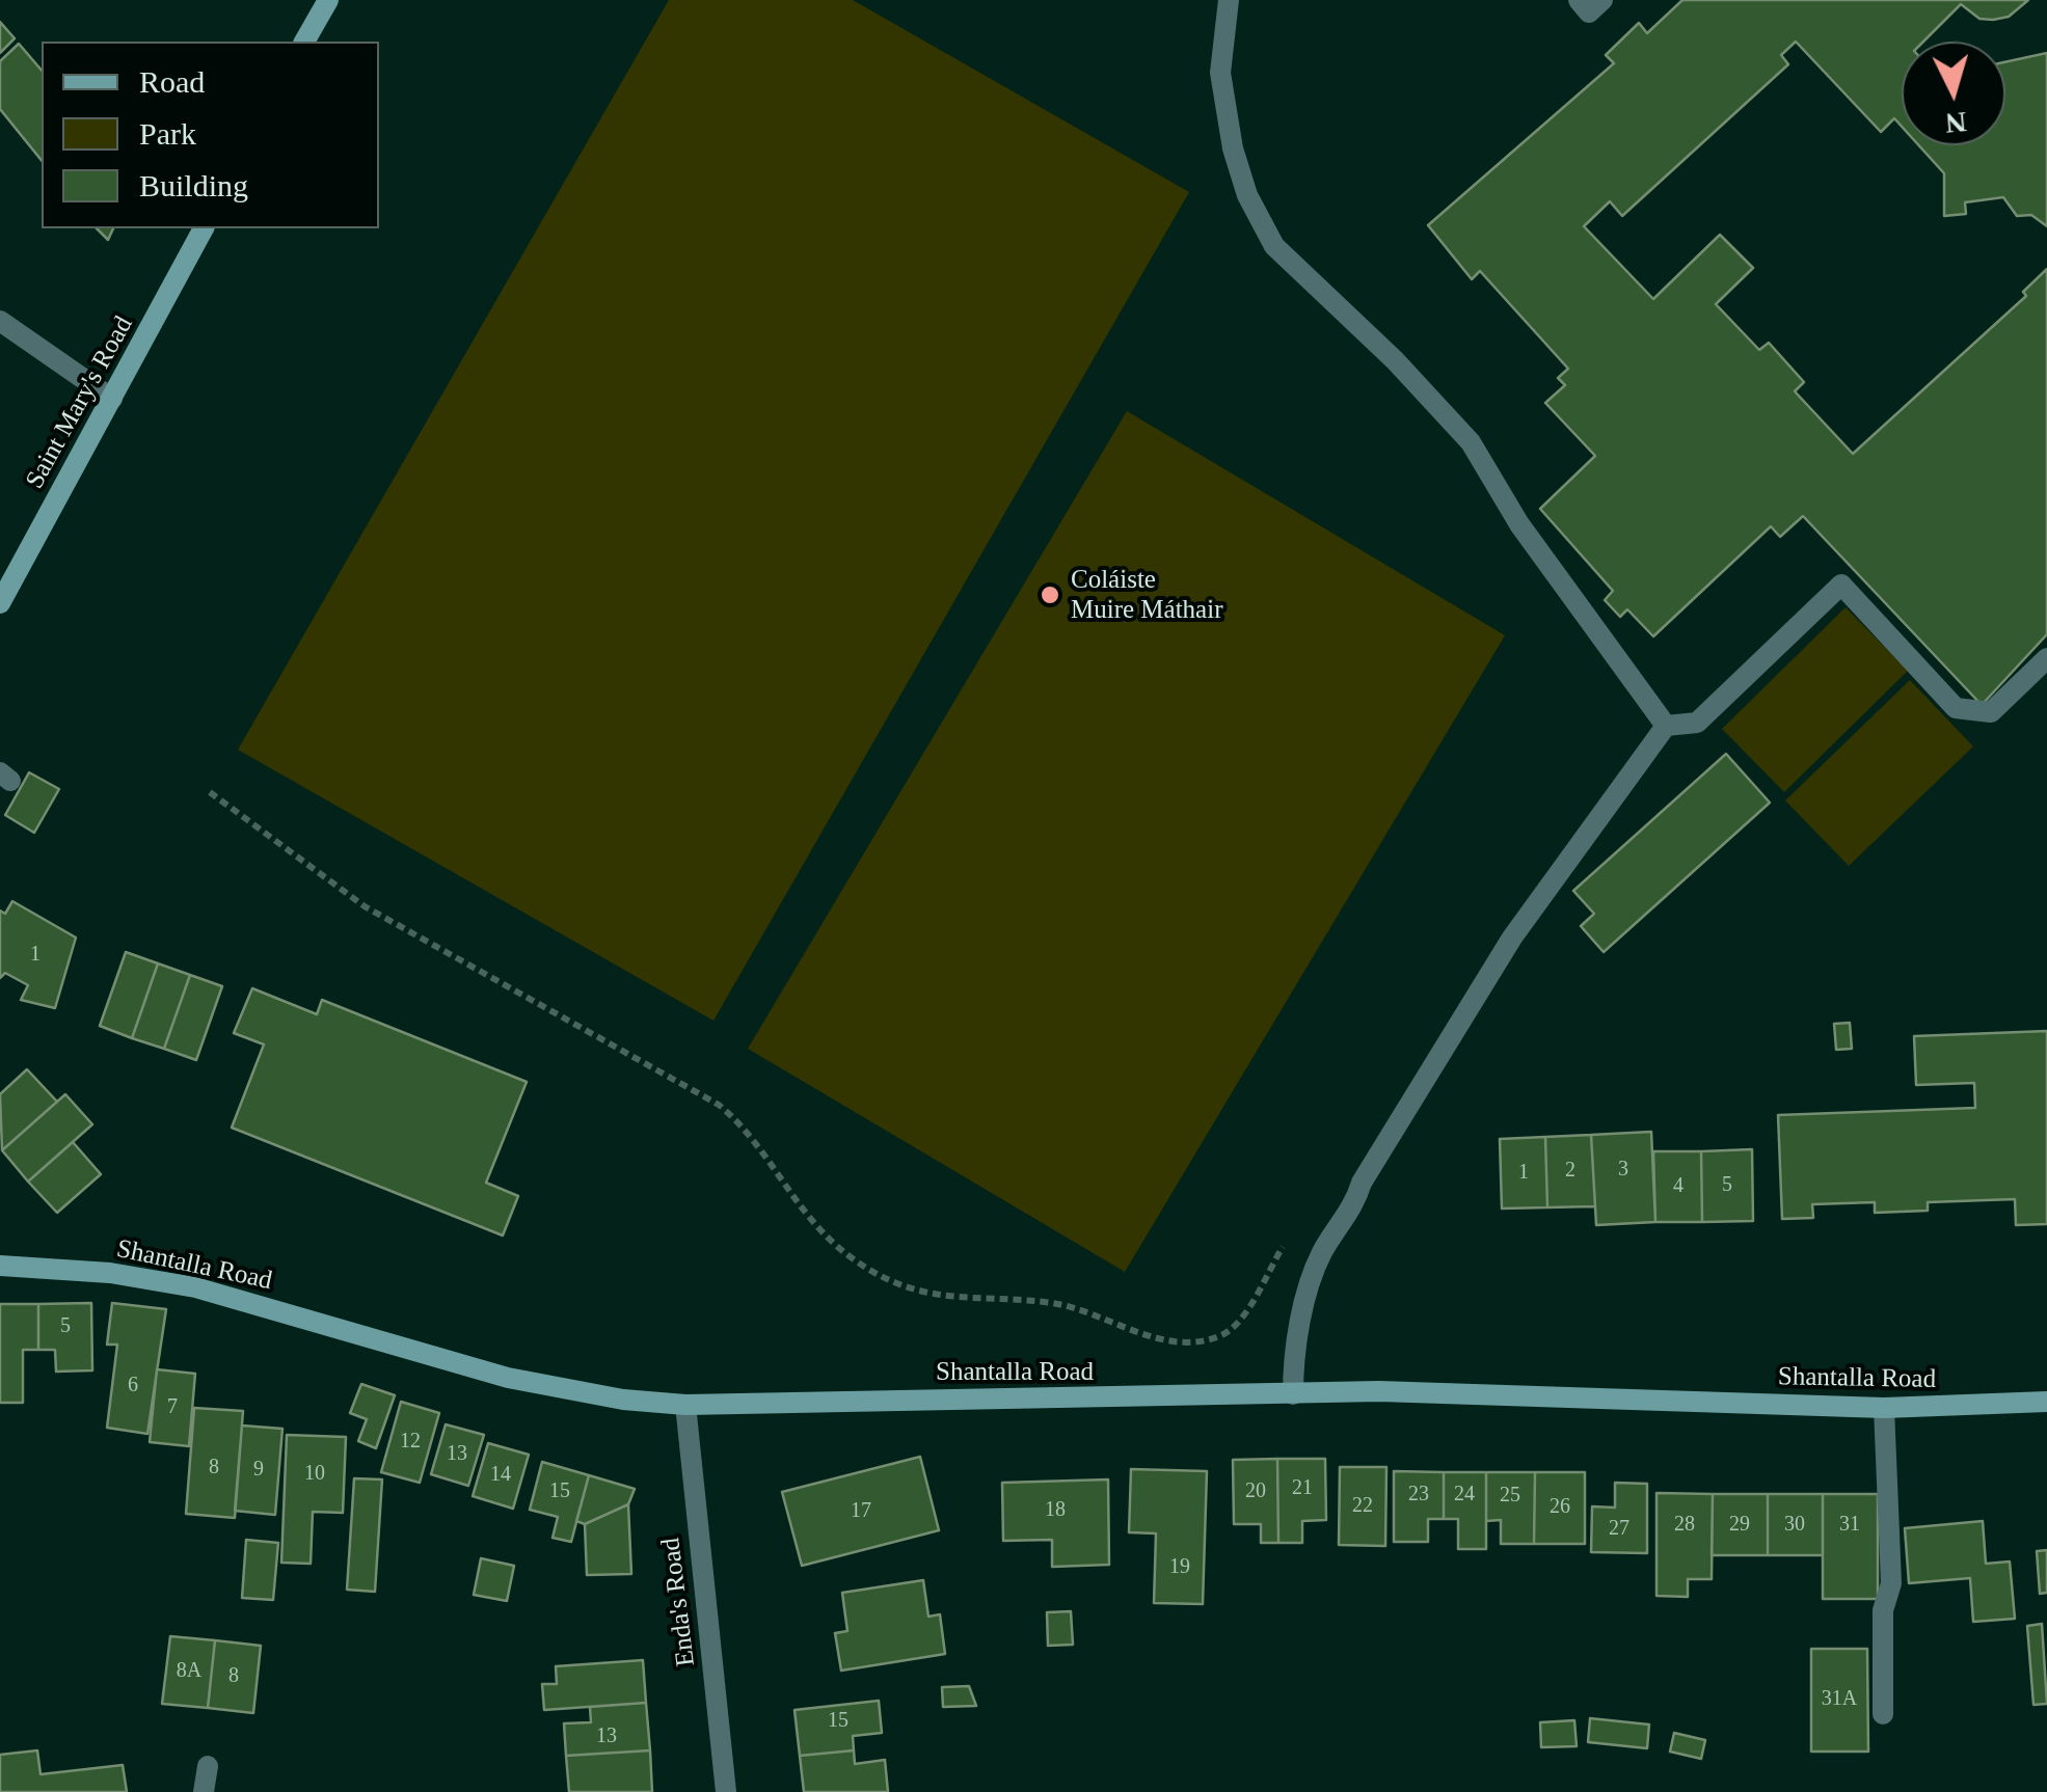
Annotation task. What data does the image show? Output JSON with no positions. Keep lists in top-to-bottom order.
{
  "streets": {
    "street": ["Saint Mary's Road", "Shantalla Road", "Enda's Road"]
  },
  "crossings": [
    ["Shantalla Road", "Enda's Road"]
  ],
  "places": ["Coláiste Muire Máthair"],
  "house_numbers": [
    "1",
    "3",
    "2",
    "1",
    "5",
    "4",
    "5",
    "6",
    "7",
    "12",
    "13",
    "8",
    "9",
    "10",
    "14",
    "21",
    "15",
    "20",
    "23",
    "24",
    "25",
    "22",
    "26",
    "18",
    "17",
    "28",
    "29",
    "30",
    "31",
    "27",
    "19",
    "8A",
    "8",
    "31A",
    "15",
    "13"
  ],
  "legend": ["Road", "Park", "Building"],
  "north": "bottom"
}
